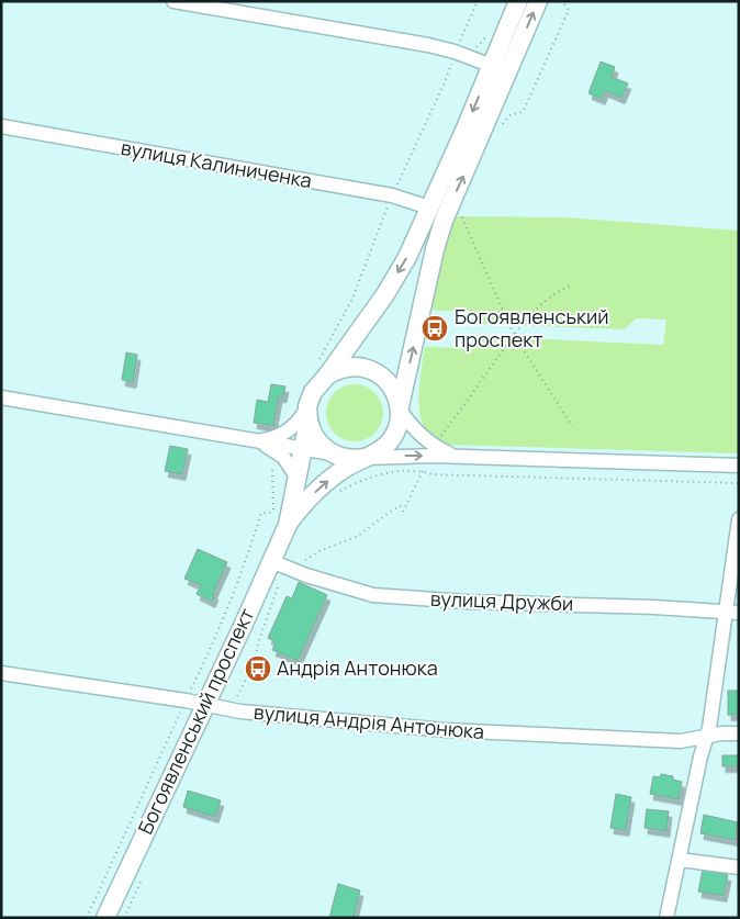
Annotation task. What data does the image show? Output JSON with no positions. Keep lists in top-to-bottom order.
{
  "streets": {
    "main road": ["Богоявленський проспект"],
    "street": ["вулиця Калиниченка", "вулиця Дружби", "вулиця Андрія Антонюка"]
  },
  "crossings": [
    ["вулиця Калиниченка", "Богоявленський проспект"],
    ["вулиця Дружби", "Богоявленський проспект"],
    ["Богоявленський проспект", "вулиця Андрія Антонюка"]
  ],
  "places": {
    "bus stop": ["Богоявленський проспект", "Андрія Антонюка"]
  }
}
